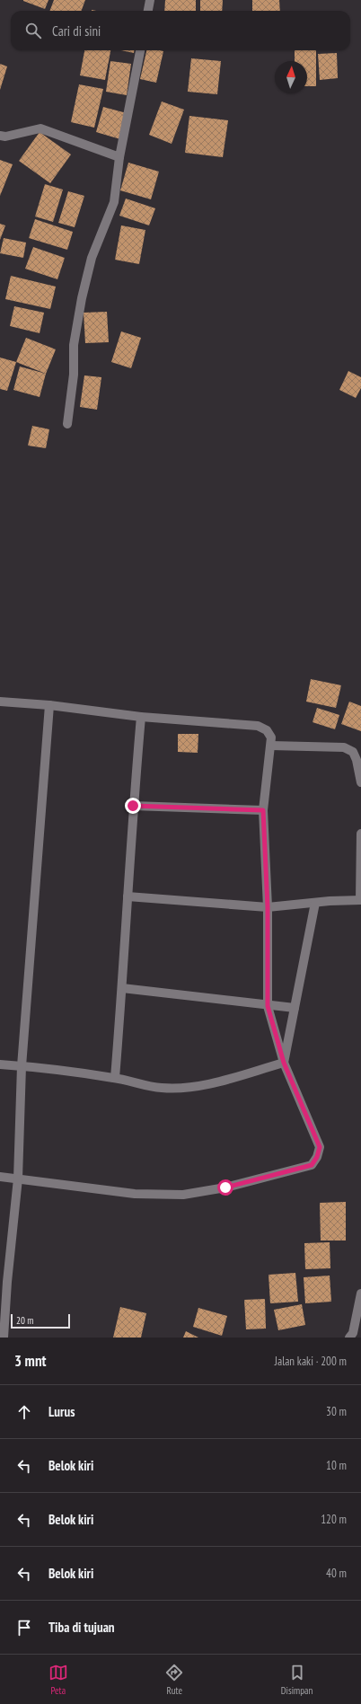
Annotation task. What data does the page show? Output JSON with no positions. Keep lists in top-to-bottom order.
{
  "scale_bar": "20 m",
  "north": "top",
  "page": {
    "search": "Cari di sini",
    "scale": "20 m",
    "heading": ["3 mnt", "Jalan kaki · 200 m"],
    "list": [
      ["Lurus", "30 m"],
      ["Belok kiri", "10 m"],
      ["Belok kiri", "120 m"],
      ["Belok kiri", "40 m"],
      "Tiba di tujuan"
    ],
    "nav": ["Peta", "Rute", "Disimpan"]
  }
}
